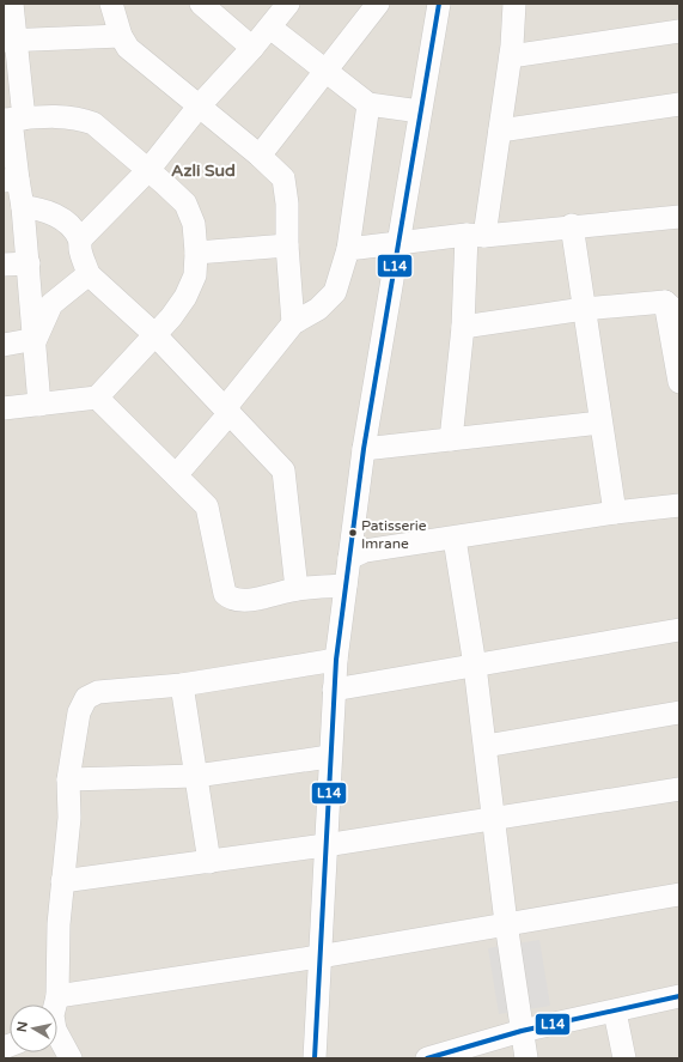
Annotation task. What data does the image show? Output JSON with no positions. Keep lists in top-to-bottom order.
{
  "districts": ["Azli Sud"],
  "places": ["Patisserie Imrane"],
  "lines": ["transit line L14"],
  "north": "left"
}
